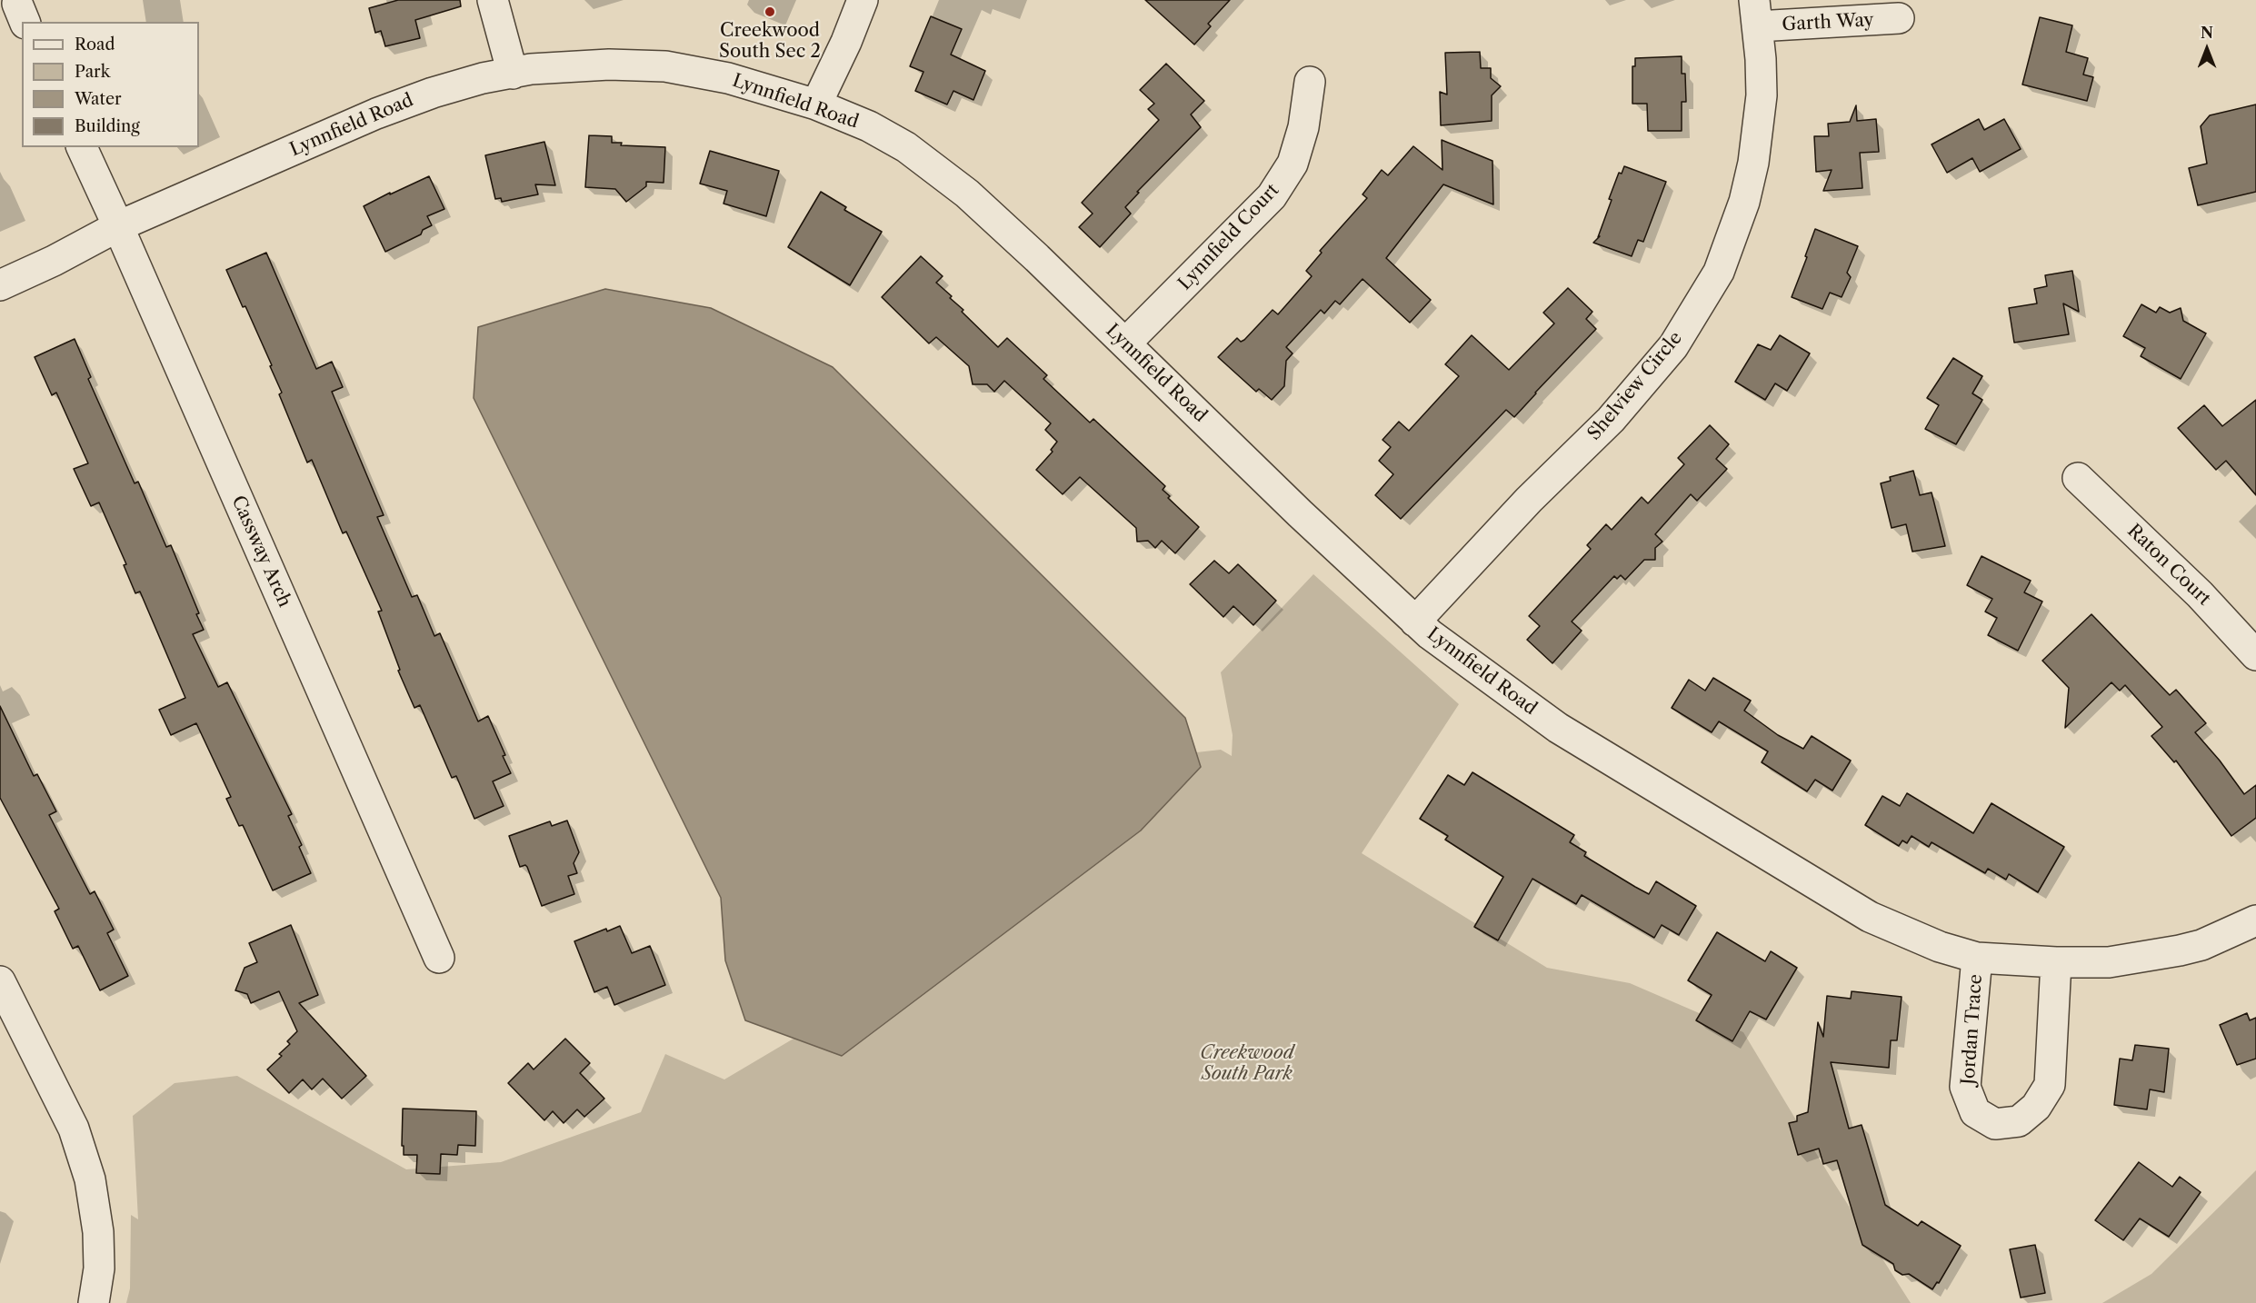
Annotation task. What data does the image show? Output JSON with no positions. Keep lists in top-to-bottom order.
{
  "streets": {
    "street": [
      "Garth Way",
      "Lynnfield Road",
      "Lynnfield Court",
      "Shelview Circle",
      "Cassway Arch",
      "Raton Court",
      "Jordan Trace"
    ]
  },
  "crossings": [
    ["Garth Way", "Shelview Circle"],
    ["Lynnfield Road", "Lynnfield Court"],
    ["Lynnfield Road", "Shelview Circle"],
    ["Lynnfield Road", "Cassway Arch"],
    ["Lynnfield Road", "Jordan Trace"]
  ],
  "parks": ["Creekwood South Park"],
  "places": ["Creekwood South Sec 2"],
  "legend": [
    "Road",
    "Park",
    "Water",
    "Building"
  ],
  "north": "top"
}
